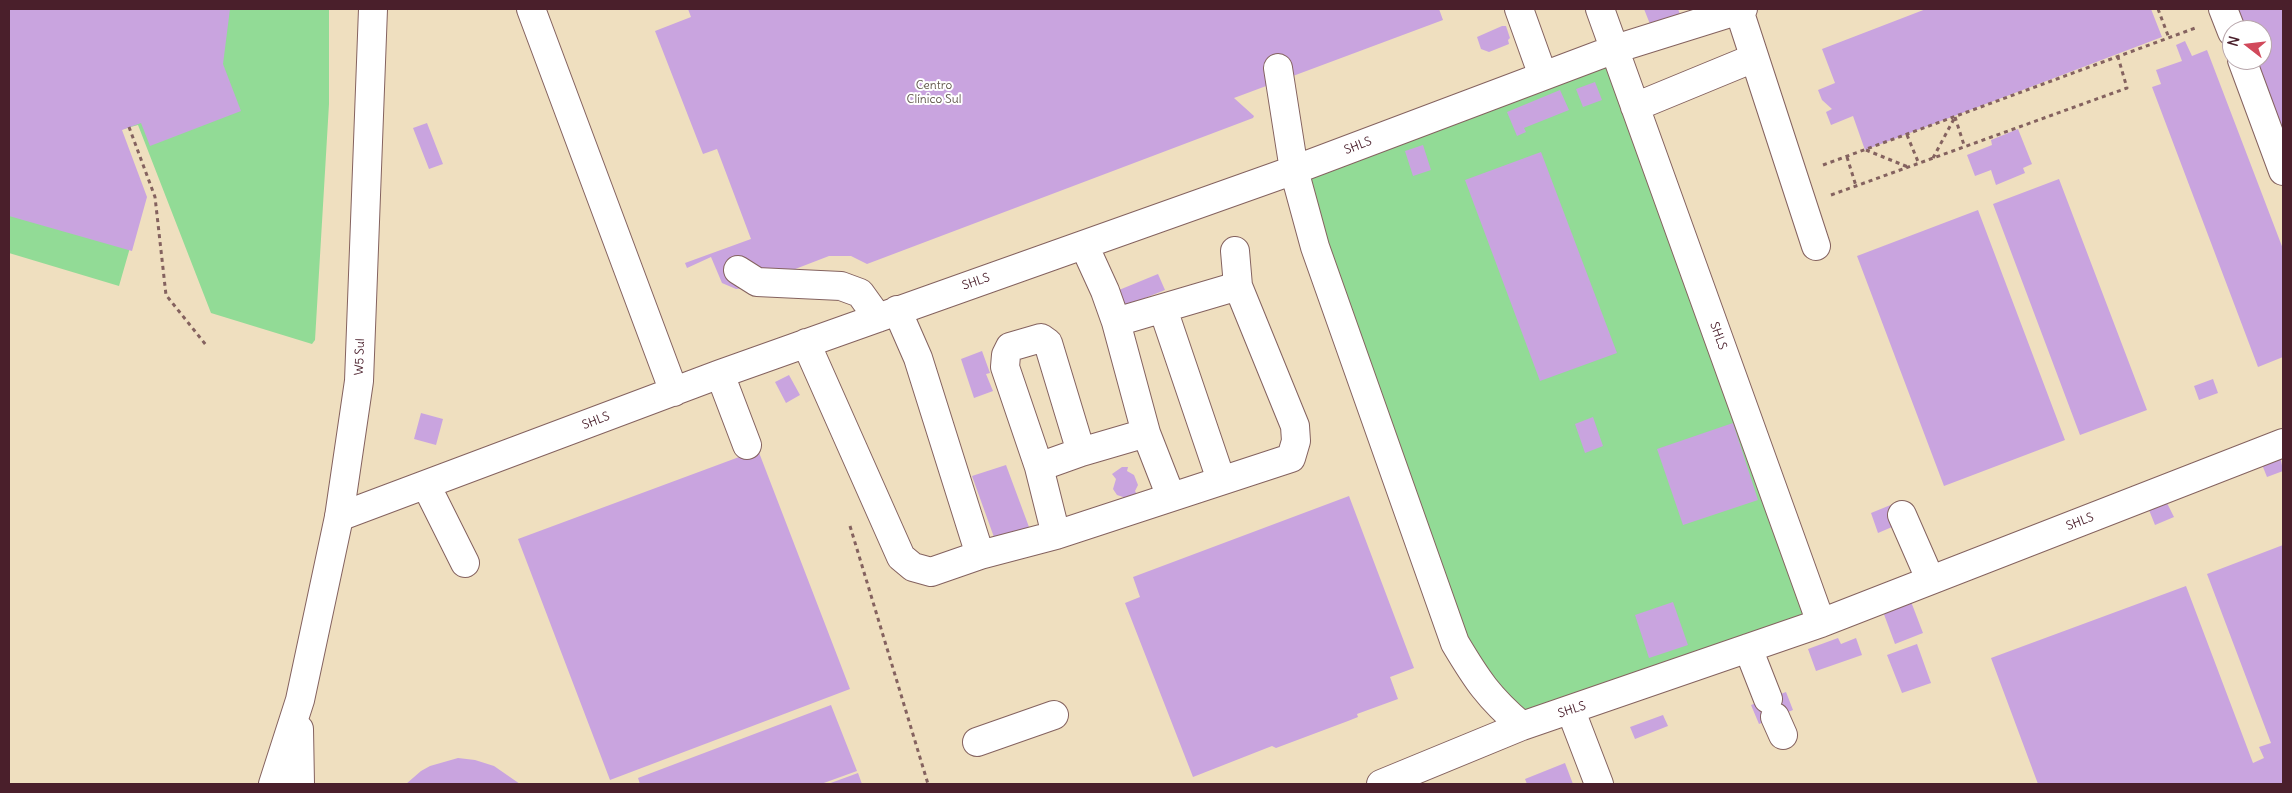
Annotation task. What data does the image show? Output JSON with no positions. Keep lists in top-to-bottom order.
{
  "streets": {
    "street": ["SHLS", "W5 Sul"]
  },
  "crossings": [
    ["SHLS", "W5 Sul"]
  ],
  "parks": ["Centro Clínico Sul"],
  "north": "left"
}
